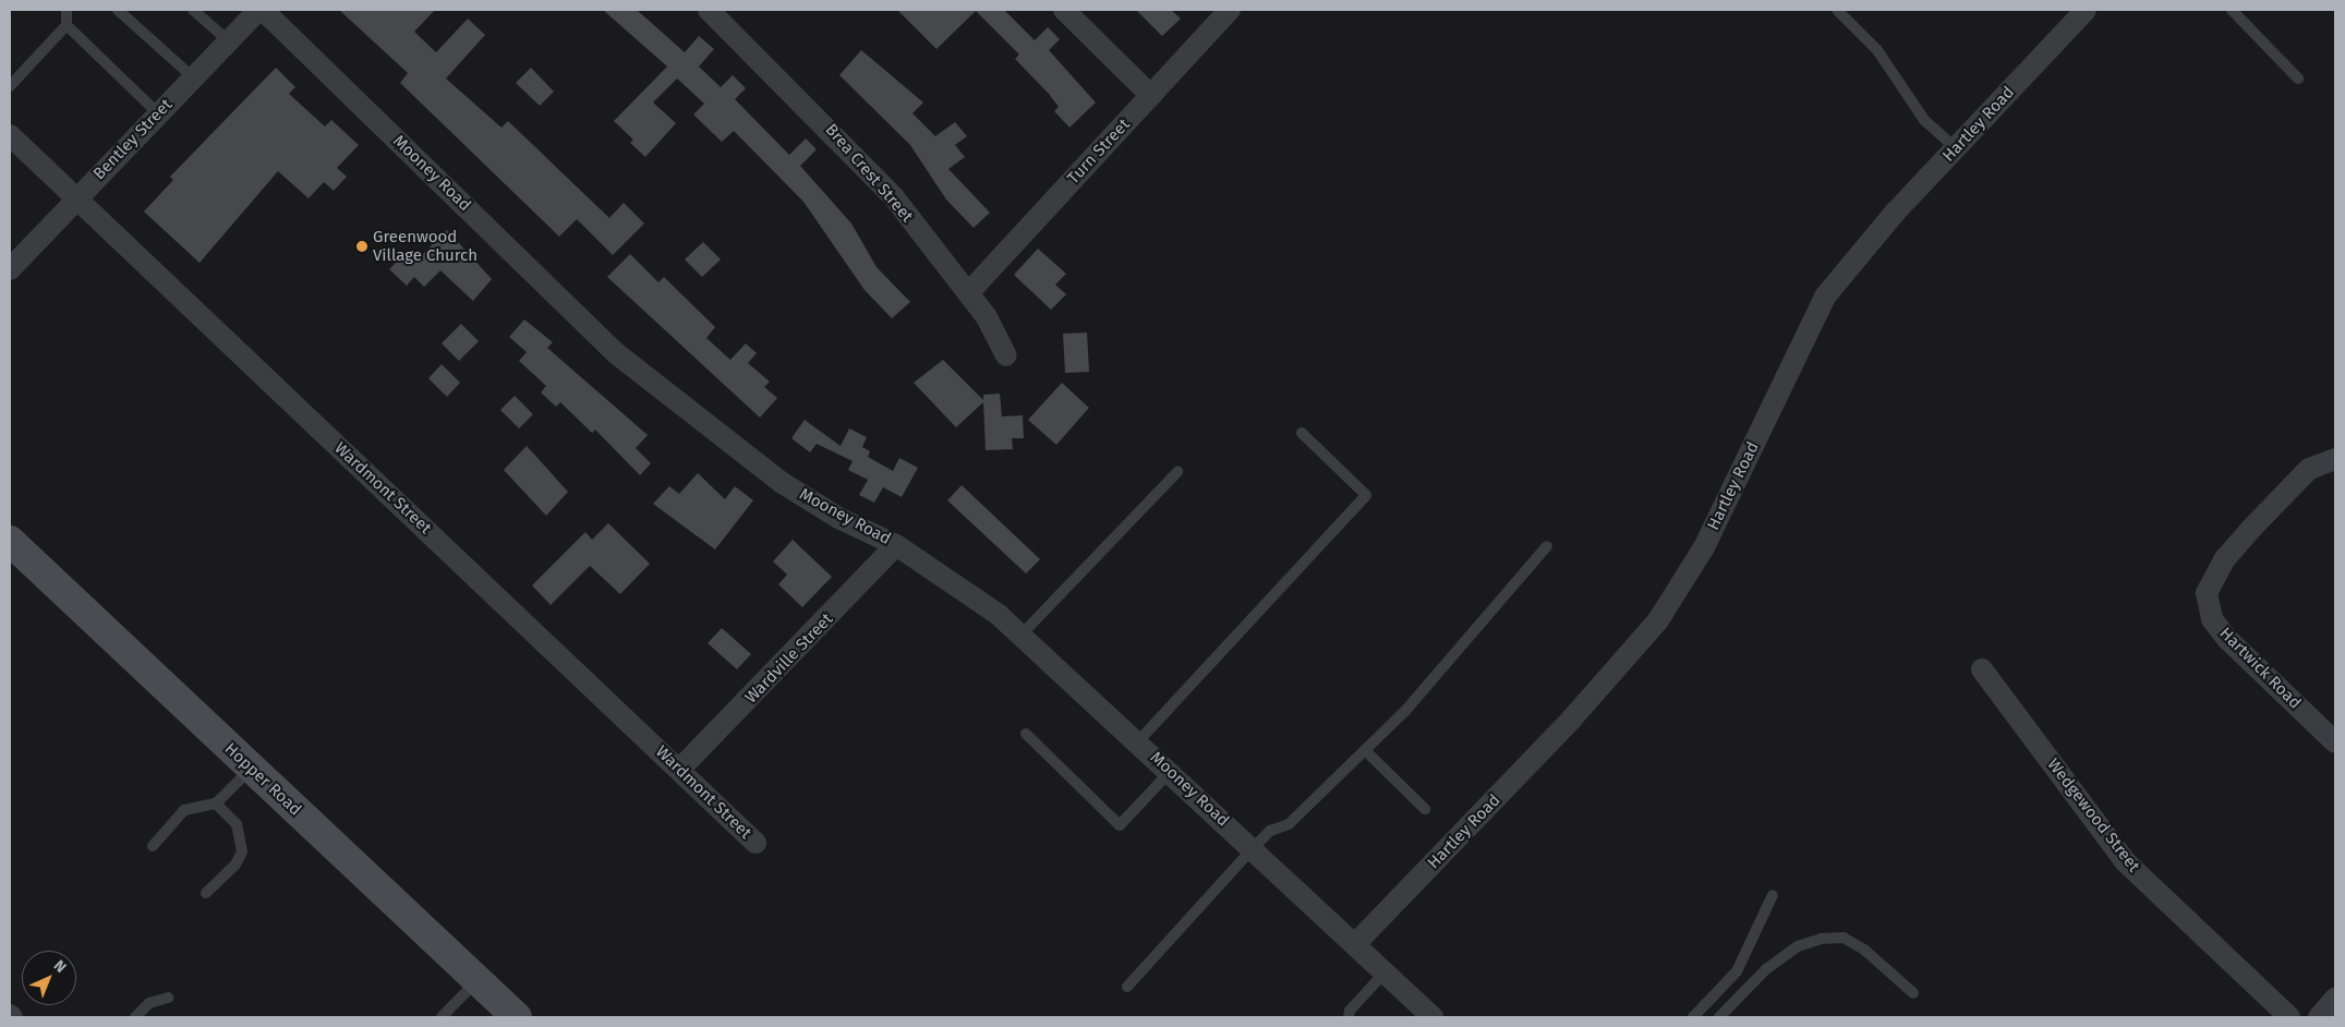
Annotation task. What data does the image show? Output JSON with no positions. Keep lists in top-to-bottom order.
{
  "streets": {
    "main road": ["Hopper Road"],
    "street": [
      "Hartley Road",
      "Bentley Street",
      "Turn Street",
      "Mooney Road",
      "Brea Crest Street",
      "Wardmont Street",
      "Wardville Street",
      "Hartwick Road",
      "Wedgewood Street"
    ]
  },
  "crossings": [
    ["Hartley Road", "Mooney Road"],
    ["Bentley Street", "Mooney Road"],
    ["Bentley Street", "Wardmont Street"],
    ["Turn Street", "Brea Crest Street"],
    ["Mooney Road", "Wardville Street"],
    ["Wardmont Street", "Wardville Street"]
  ],
  "places": ["Greenwood Village Church"],
  "north": "top right"
}
